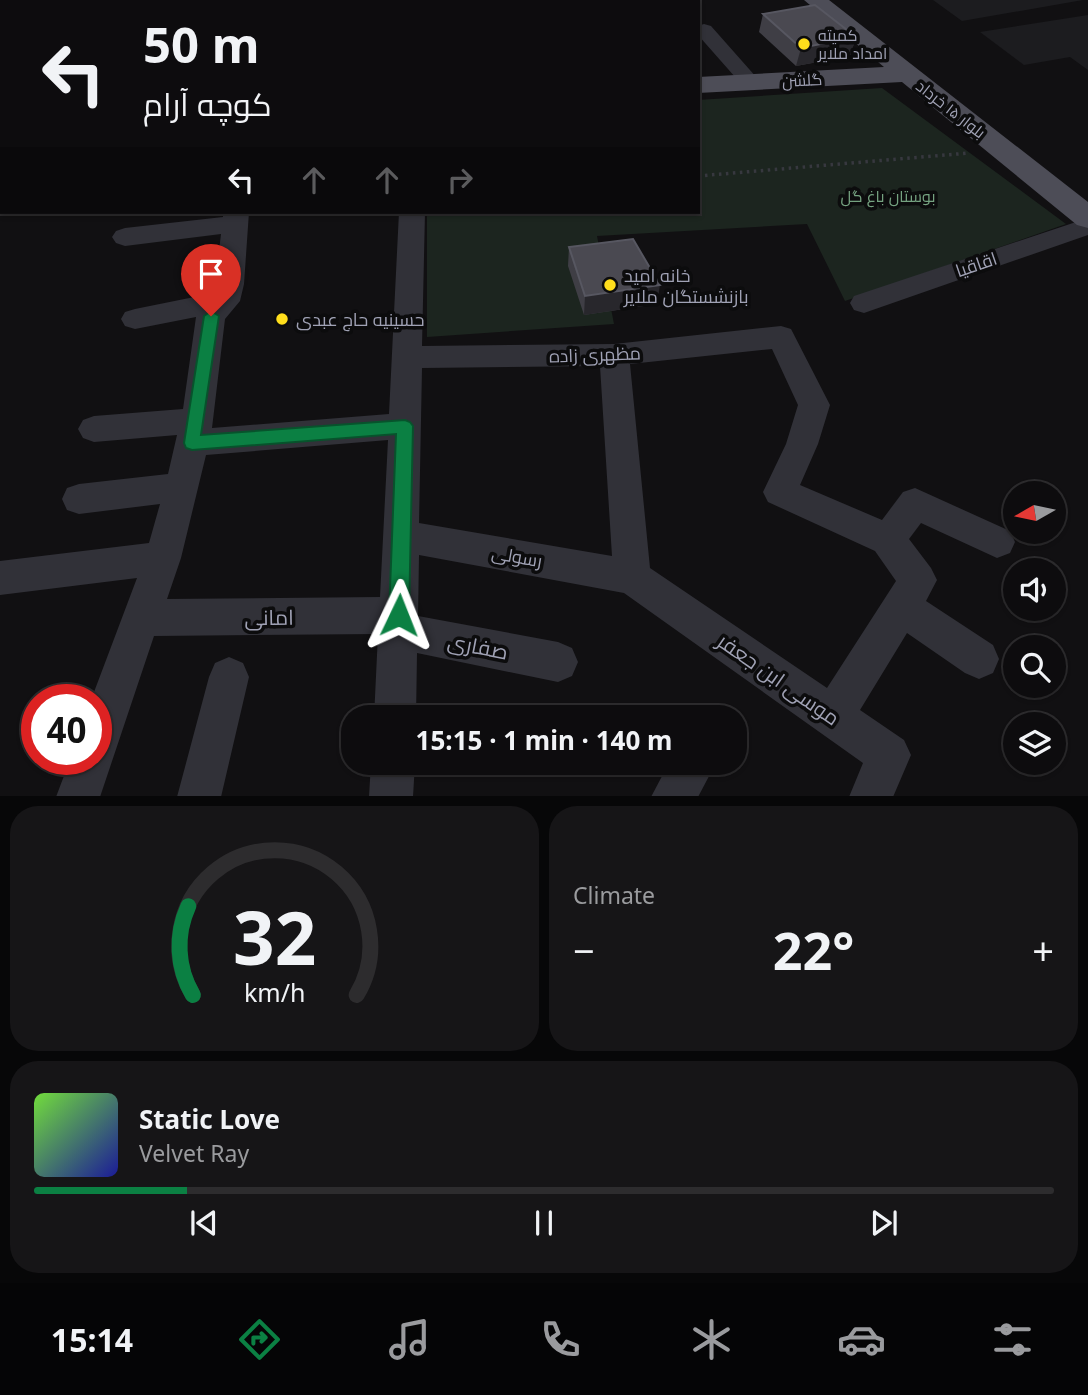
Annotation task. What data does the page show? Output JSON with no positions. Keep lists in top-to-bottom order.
{
  "streets": {
    "main road": ["گلشن", "بلوار ۱۵ خرداد"],
    "street": [
      "اقاقیا",
      "مظهری زاده",
      "رسولی",
      "امانی",
      "صفاری",
      "موسی ابن جعفر"
    ]
  },
  "crossings": [
    ["گلشن", "بلوار ۱۵ خرداد"],
    ["رسولی", "موسی ابن جعفر"],
    ["امانی", "صفاری"]
  ],
  "parks": ["بوستان باغ گل"],
  "places": ["کمیته امداد ملایر", "خانه امید بازنشستگان ملایر", "حسینیه حاج عبدی"],
  "north": "left",
  "page": {
    "turn": ["50 m", "کوچه آرام"],
    "limit": "40",
    "trip": "15:15 · 1 min · 140 m",
    "tile": "Climate",
    "heat": ["−", "22°", "+"],
    "song": ["Static Love", "Velvet Ray"],
    "tabs": "15:14",
    "gauge": ["32", "km/h"]
  }
}
